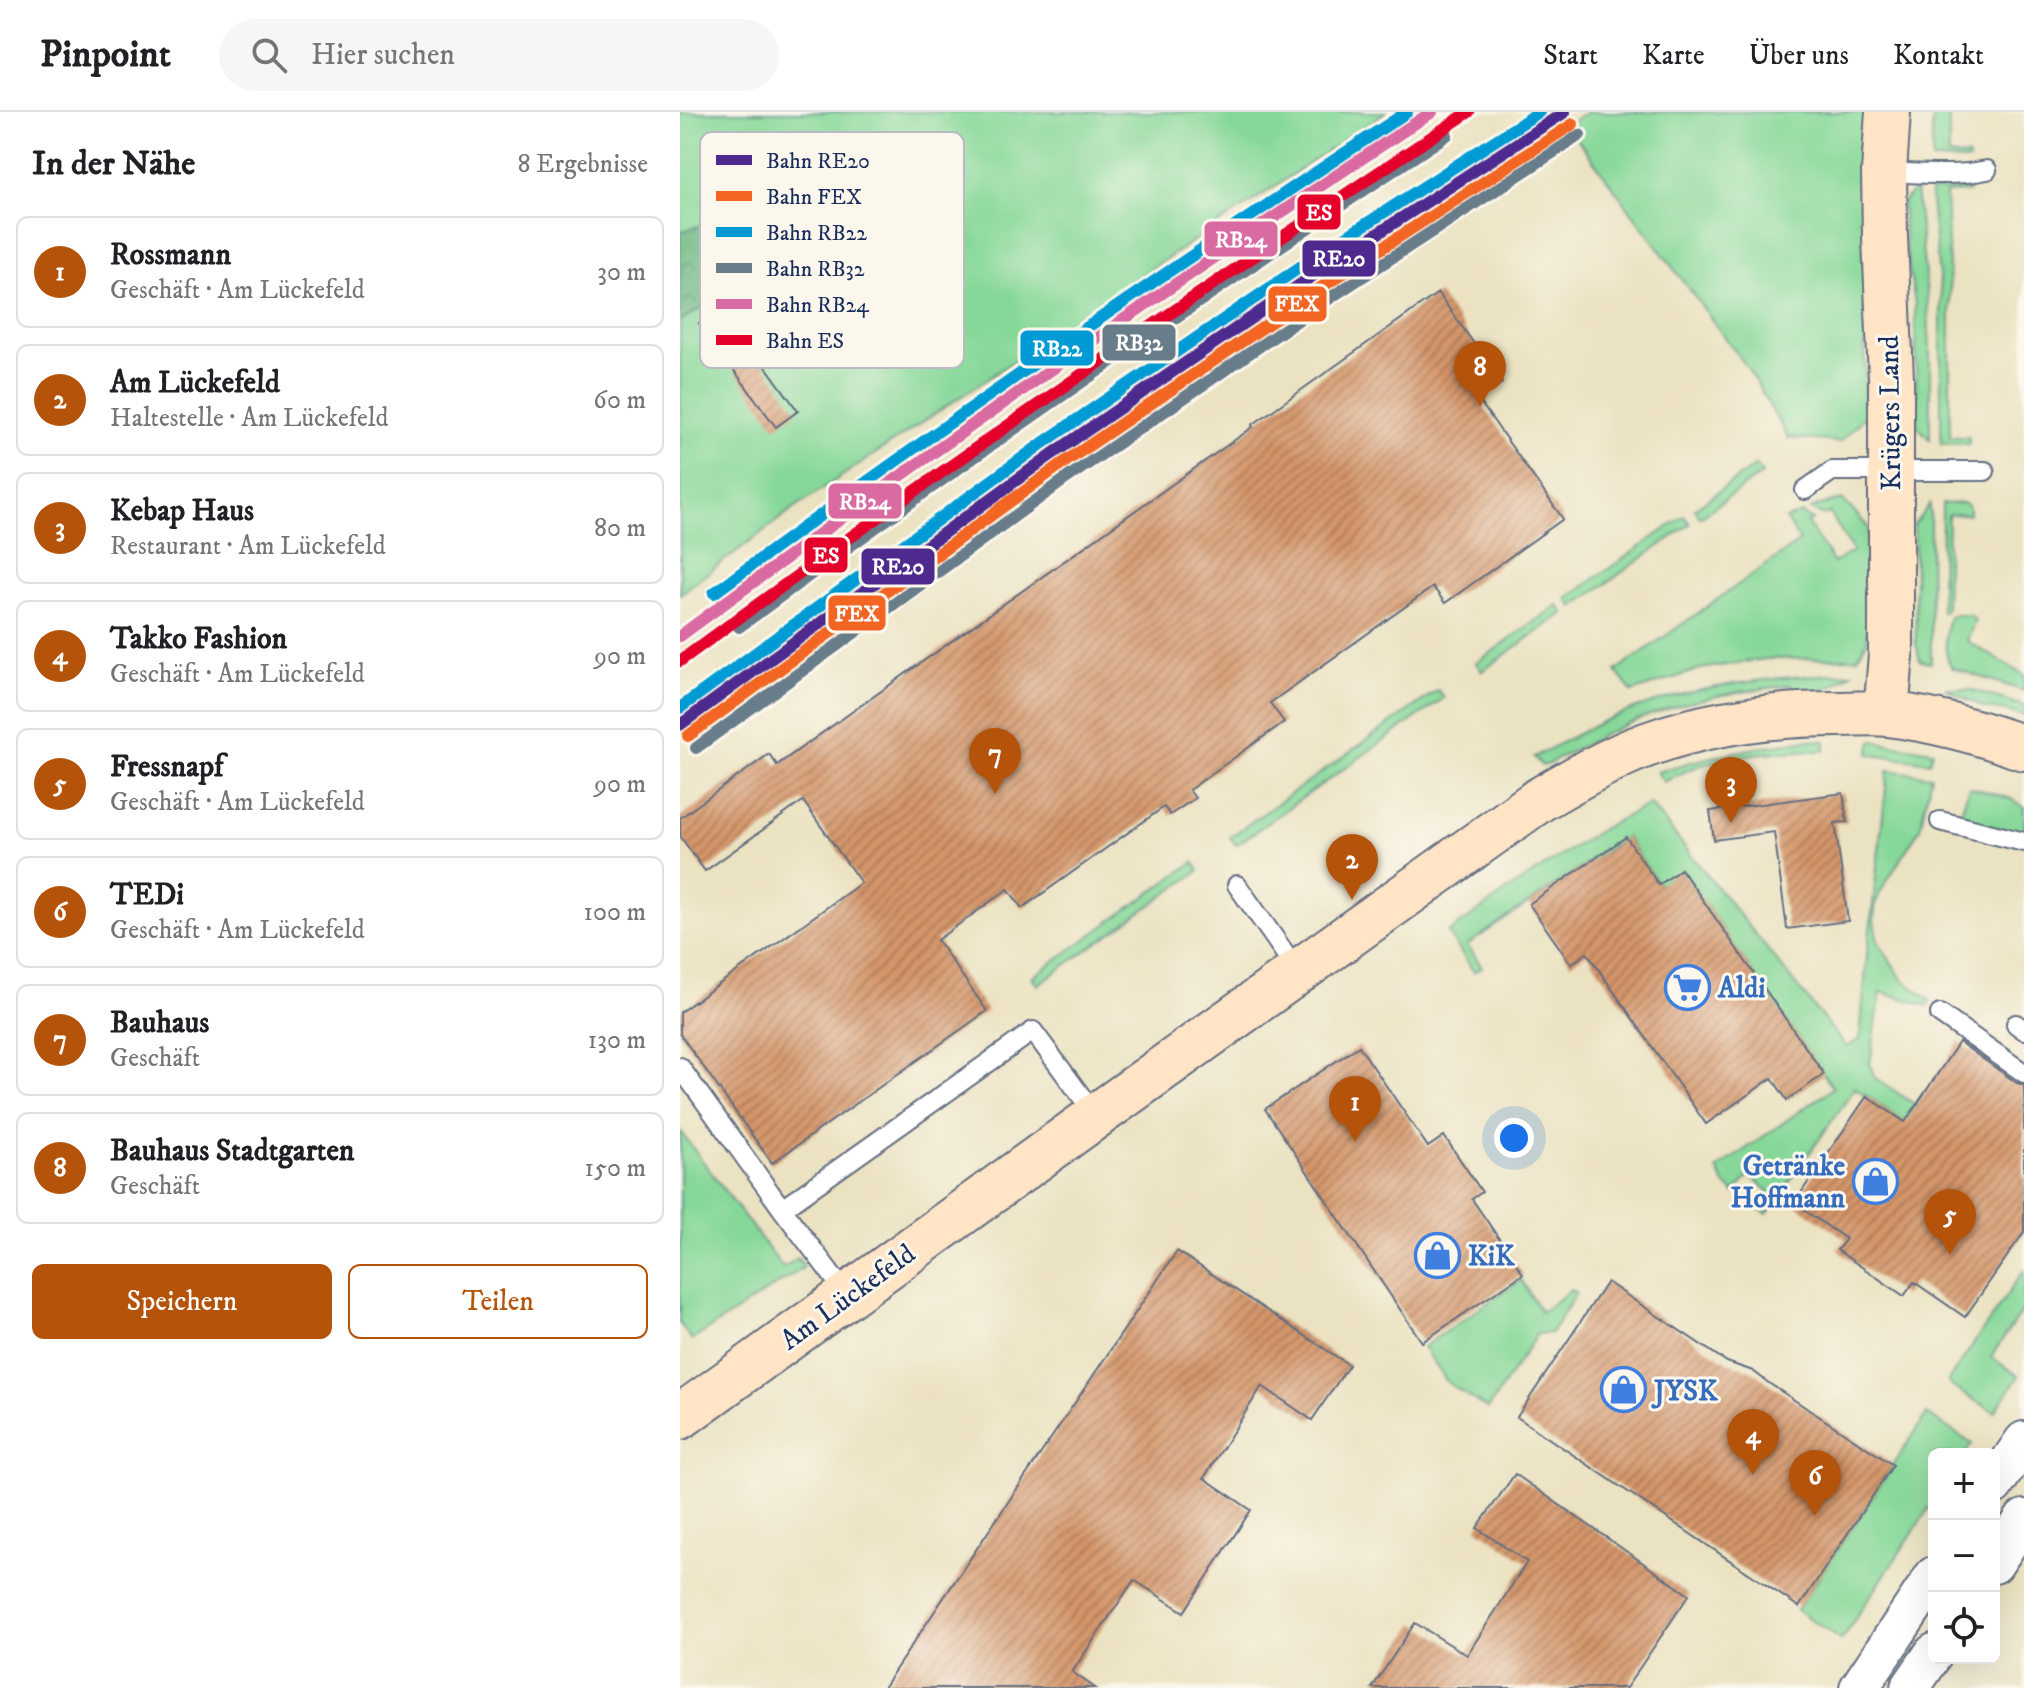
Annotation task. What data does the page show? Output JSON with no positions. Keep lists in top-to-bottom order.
{
  "streets": {
    "street": ["Krügers Land", "Am Lückefeld"]
  },
  "crossings": [
    ["Krügers Land", "Am Lückefeld"]
  ],
  "places": {
    "supermarket": ["Aldi"],
    "shop": ["Getränke Hoffmann", "KiK", "JYSK"]
  },
  "lines": [
    "rail line RE20",
    "rail line RB22",
    "rail line RB24",
    "rail line ES",
    "rail line FEX",
    "rail line RB32"
  ],
  "legend": [
    "Bahn RE20",
    "Bahn FEX",
    "Bahn RB22",
    "Bahn RB32",
    "Bahn RB24",
    "Bahn ES"
  ],
  "page": {
    "header": "Pinpoint",
    "search": "Hier suchen",
    "nav": [
      "Start",
      "Karte",
      "Über uns",
      "Kontakt"
    ],
    "heading": ["In der Nähe", "8 Ergebnisse"],
    "list": [
      {
        "mark": "1",
        "name": "Rossmann",
        "note": "Geschäft · Am Lückefeld",
        "value": "30 m"
      },
      {
        "mark": "2",
        "name": "Am Lückefeld",
        "note": "Haltestelle · Am Lückefeld",
        "value": "60 m"
      },
      {
        "mark": "3",
        "name": "Kebap Haus",
        "note": "Restaurant · Am Lückefeld",
        "value": "80 m"
      },
      {
        "mark": "4",
        "name": "Takko Fashion",
        "note": "Geschäft · Am Lückefeld",
        "value": "90 m"
      },
      {
        "mark": "5",
        "name": "Fressnapf",
        "note": "Geschäft · Am Lückefeld",
        "value": "90 m"
      },
      {
        "mark": "6",
        "name": "TEDi",
        "note": "Geschäft · Am Lückefeld",
        "value": "100 m"
      },
      {
        "mark": "7",
        "name": "Bauhaus",
        "note": "Geschäft",
        "value": "130 m"
      },
      {
        "mark": "8",
        "name": "Bauhaus Stadtgarten",
        "note": "Geschäft",
        "value": "150 m"
      }
    ],
    "pins": [
      "8",
      "7",
      "3",
      "2",
      "1",
      "5",
      "4",
      "6"
    ],
    "buttons": ["Speichern", "Teilen"],
    "map_buttons": ["+", "−"]
  }
}
